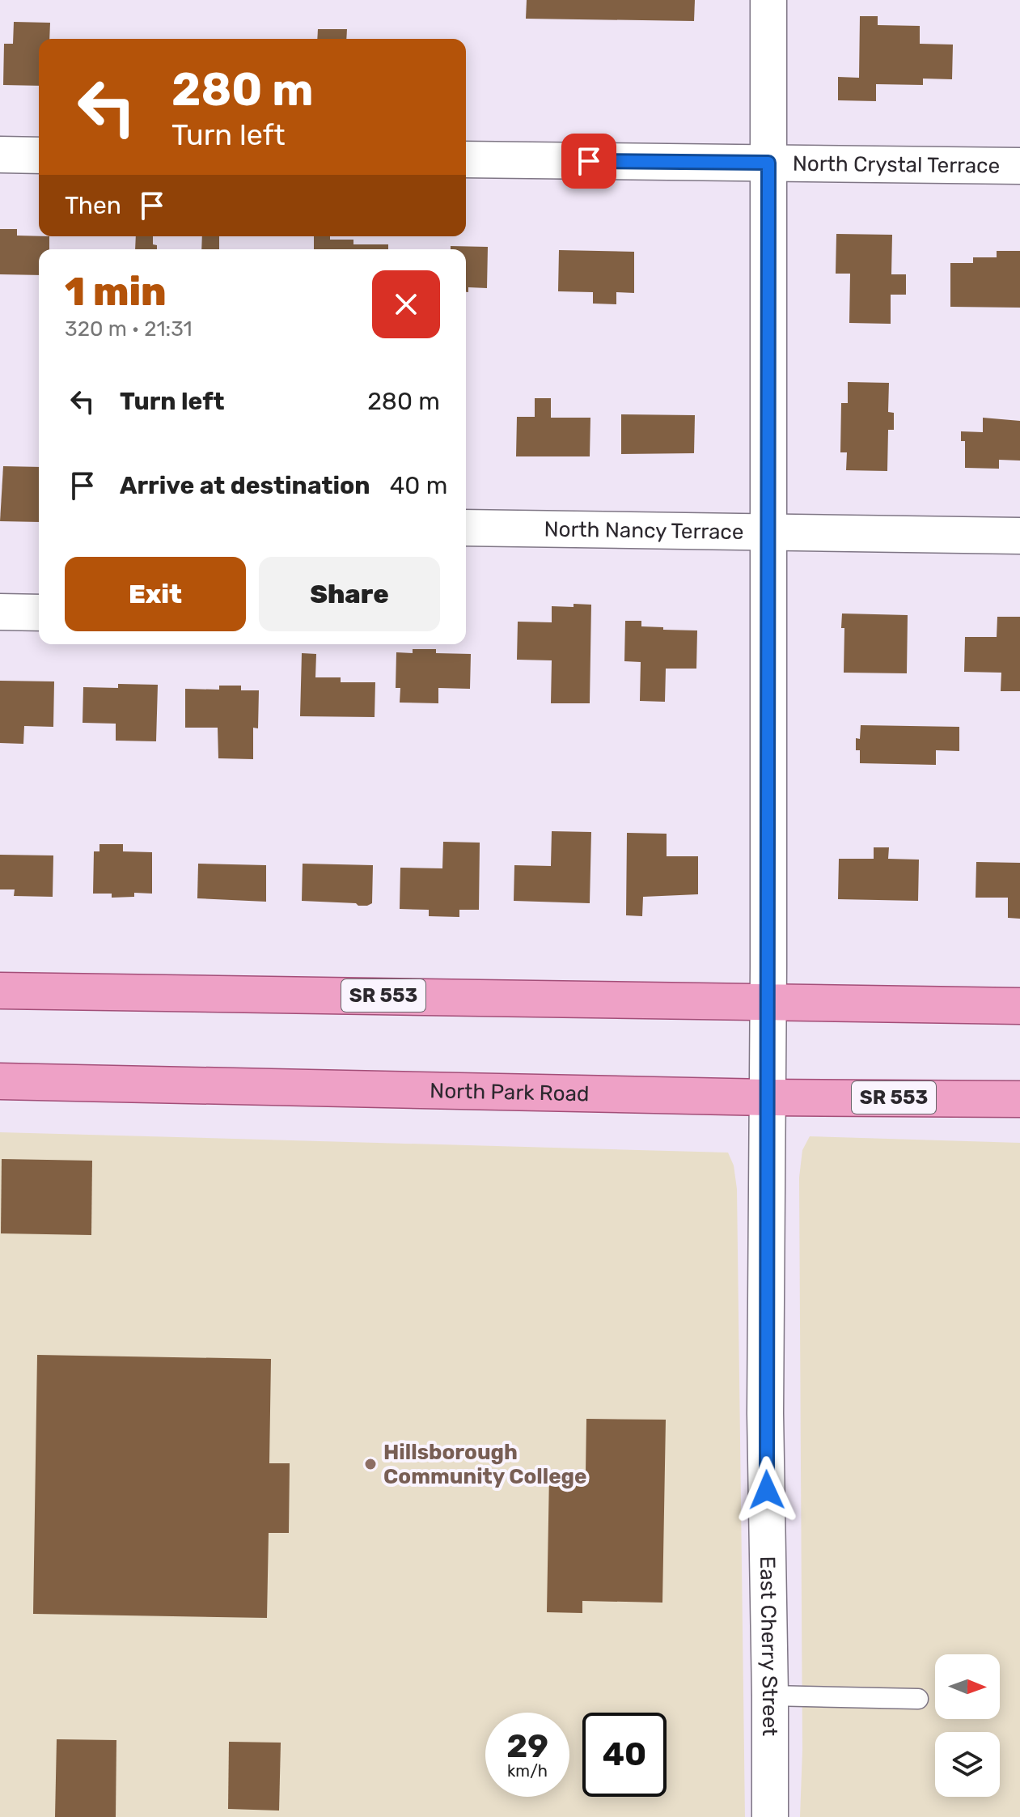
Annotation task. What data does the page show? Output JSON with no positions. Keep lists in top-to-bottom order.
{
  "streets": {
    "main road": ["SR 553", "North Park Road"],
    "street": ["North Crystal Terrace", "North Nancy Terrace", "East Cherry Street"]
  },
  "crossings": [
    ["North Crystal Terrace", "East Cherry Street"],
    ["North Nancy Terrace", "East Cherry Street"],
    ["SR 553", "East Cherry Street"],
    ["North Park Road", "East Cherry Street"]
  ],
  "places": ["Hillsborough Community College"],
  "north": "right",
  "page": {
    "turn": ["280 m", "Turn left"],
    "then": "Then",
    "heading": ["1 min", "320 m · 21:31"],
    "list": [
      {
        "name": "Turn left",
        "value": "280 m"
      },
      {
        "name": "Arrive at destination",
        "value": "40 m"
      }
    ],
    "buttons": ["Exit", "Share"],
    "speed": "29 km/h",
    "limit": "40"
  }
}
